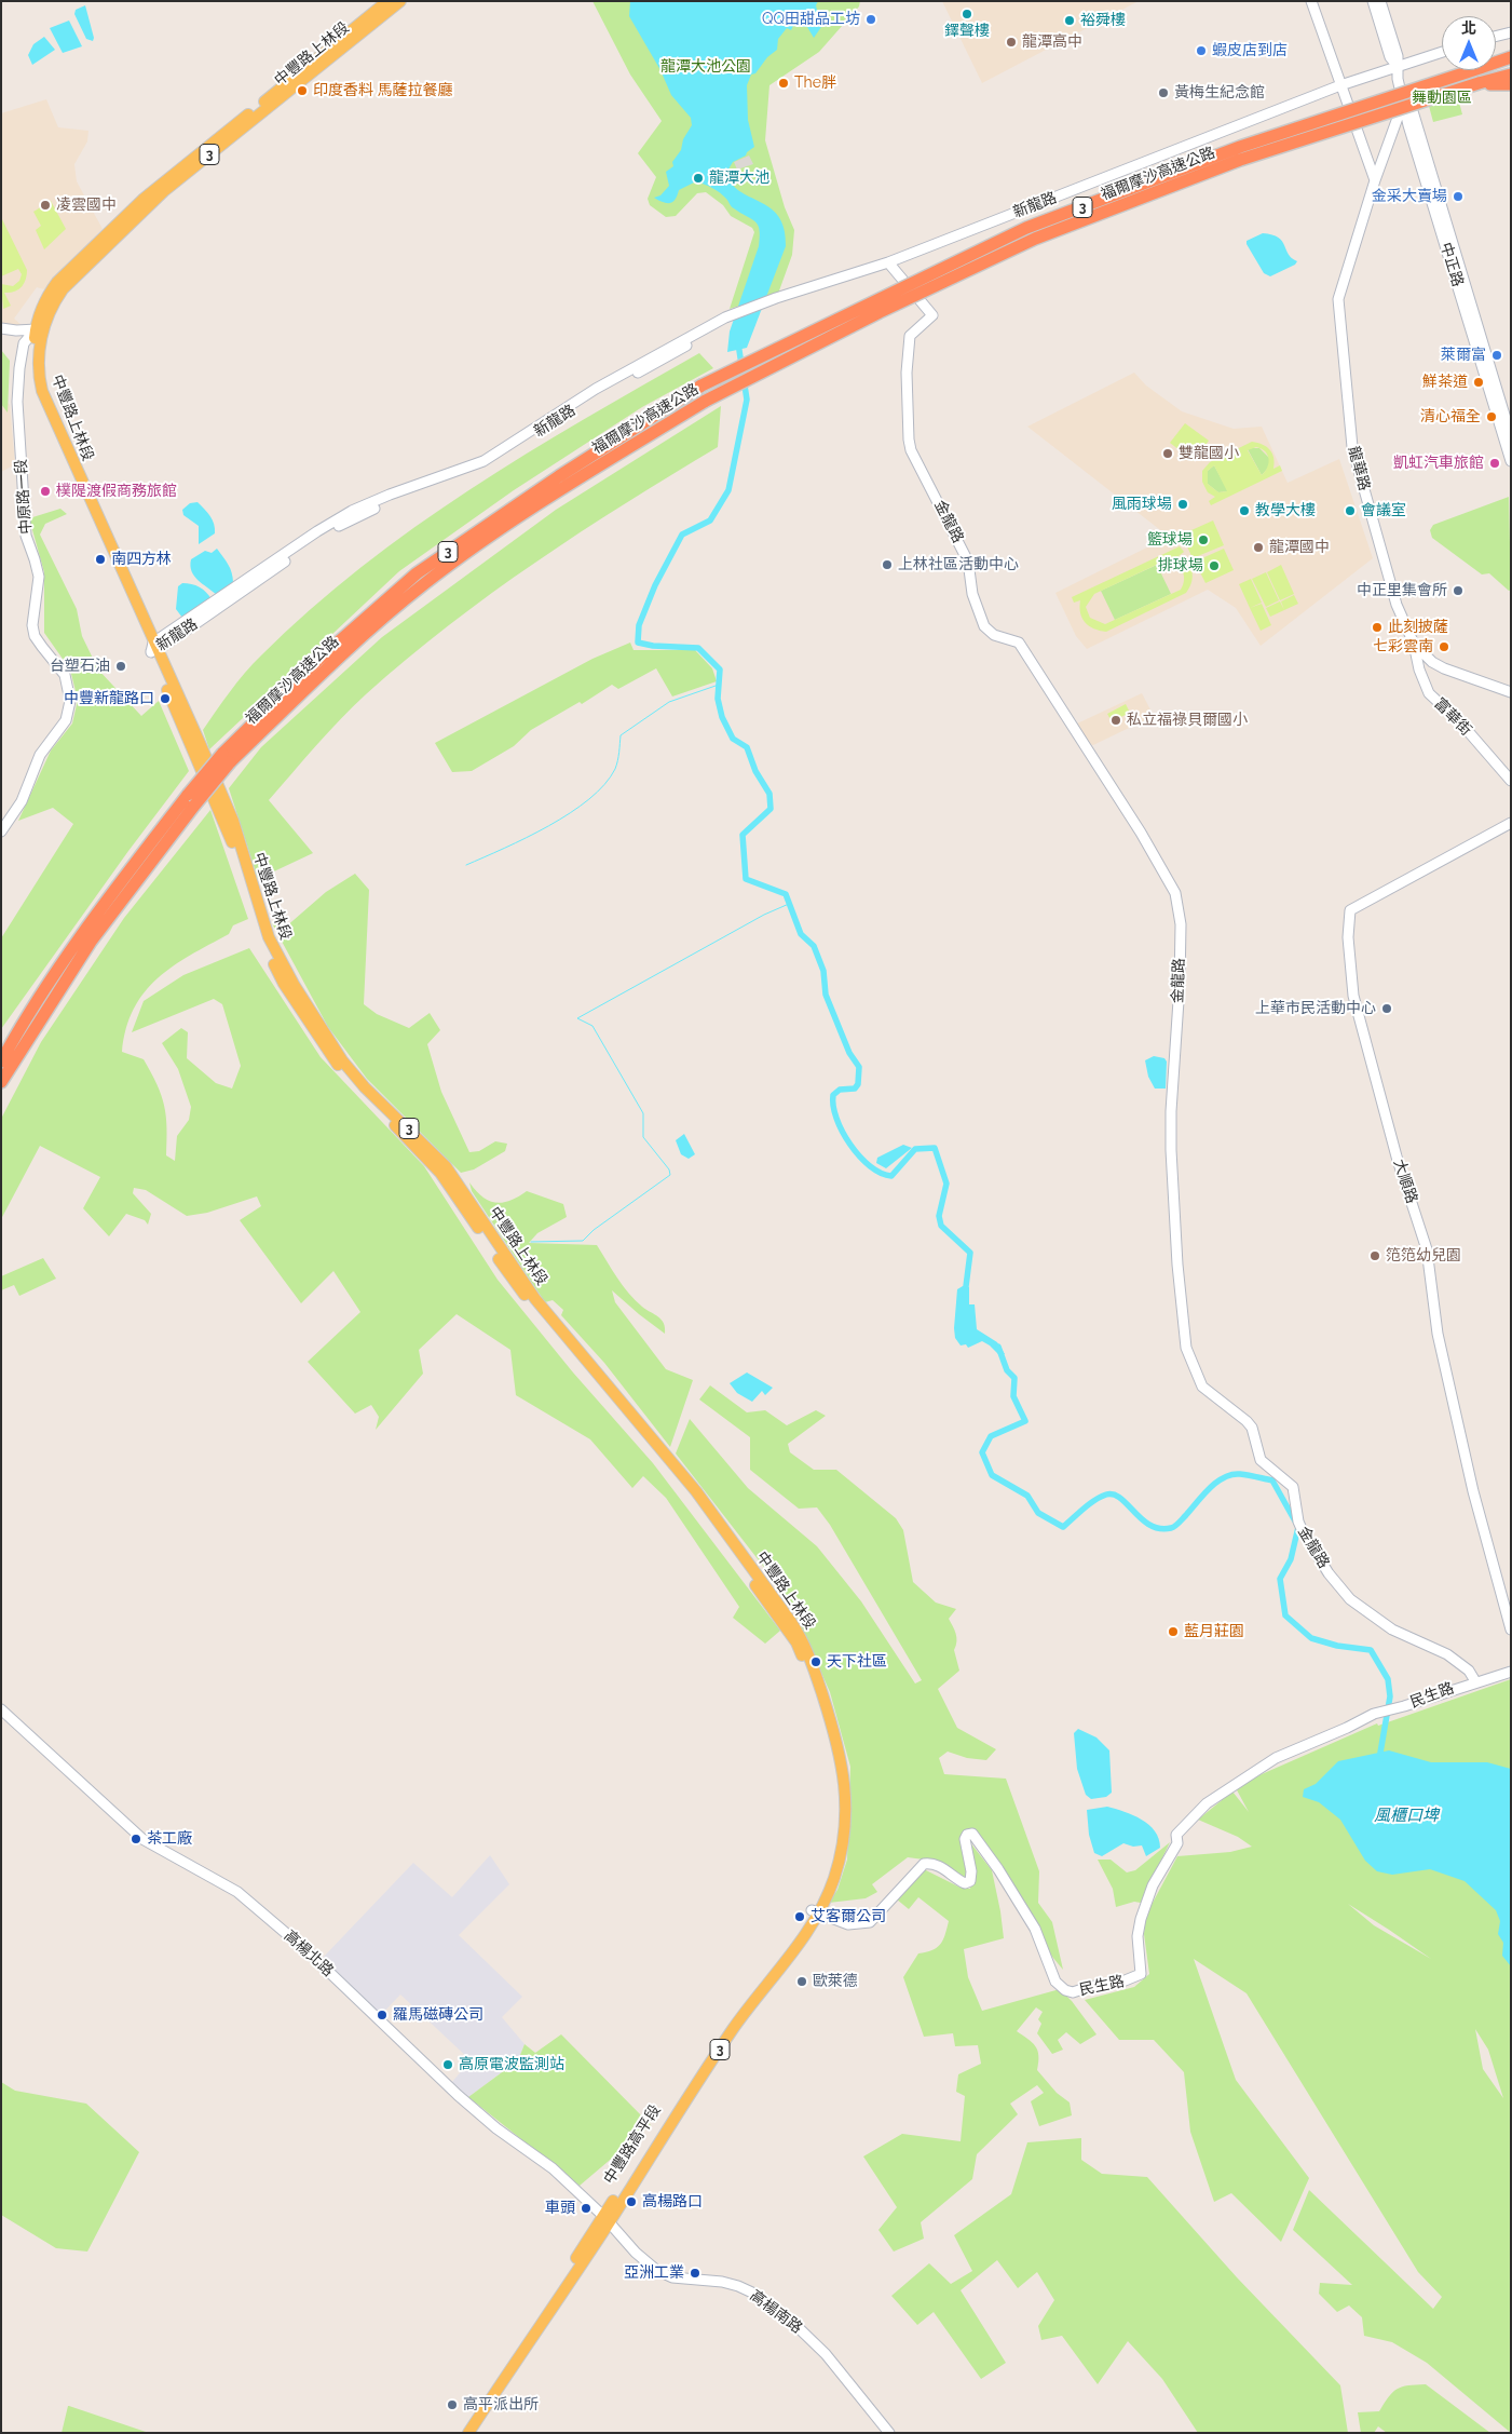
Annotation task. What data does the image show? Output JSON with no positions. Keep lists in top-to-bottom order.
{
  "streets": {
    "highway": ["3", "福爾摩沙高速公路"],
    "main road": ["中豐路上林段", "中豐路高平段"],
    "street": [
      "新龍路",
      "中正路",
      "龍華路",
      "中原路一段",
      "金龍路",
      "富華街",
      "大順路",
      "民生路",
      "高楊北路",
      "高楊南路"
    ]
  },
  "crossings": [
    ["中豐路上林段", "新龍路"],
    ["中豐路上林段", "中原路一段"],
    ["中豐路上林段", "中豐路高平段"],
    ["新龍路", "中正路"],
    ["新龍路", "金龍路"],
    ["中正路", "龍華路"],
    ["龍華路", "富華街"],
    ["金龍路", "民生路"],
    ["民生路", "中豐路高平段"],
    ["高楊北路", "中豐路高平段"],
    ["高楊北路", "高楊南路"],
    ["中豐路高平段", "高楊南路"]
  ],
  "water": ["風櫃口埤"],
  "parks": ["龍潭大池公園", "舞動園區"],
  "places": [
    "鐸聲樓",
    "QQ田甜品工坊",
    "裕舜樓",
    "龍潭高中",
    "蝦皮店到店",
    "The胖",
    "印度香料 馬薩拉餐廳",
    "黃梅生紀念館",
    "龍潭大池",
    "金采大賣場",
    "凌雲國中",
    "萊爾富",
    "鮮茶道",
    "清心福全",
    "雙龍國小",
    "凱虹汽車旅館",
    "樸隄渡假商務旅館",
    "風雨球場",
    "教學大樓",
    "會議室",
    "籃球場",
    "龍潭國中",
    "南四方林",
    "上林社區活動中心",
    "排球場",
    "中正里集會所",
    "此刻披薩",
    "七彩雲南",
    "台塑石油",
    "中豐新龍路口",
    "私立福祿貝爾國小",
    "上華市民活動中心",
    "笵笵幼兒園",
    "藍月莊園",
    "天下社區",
    "茶工廠",
    "艾客爾公司",
    "歐萊德",
    "羅馬磁磚公司",
    "高原電波監測站",
    "高楊路口",
    "車頭",
    "亞洲工業",
    "高平派出所"
  ],
  "north": "top"
}
